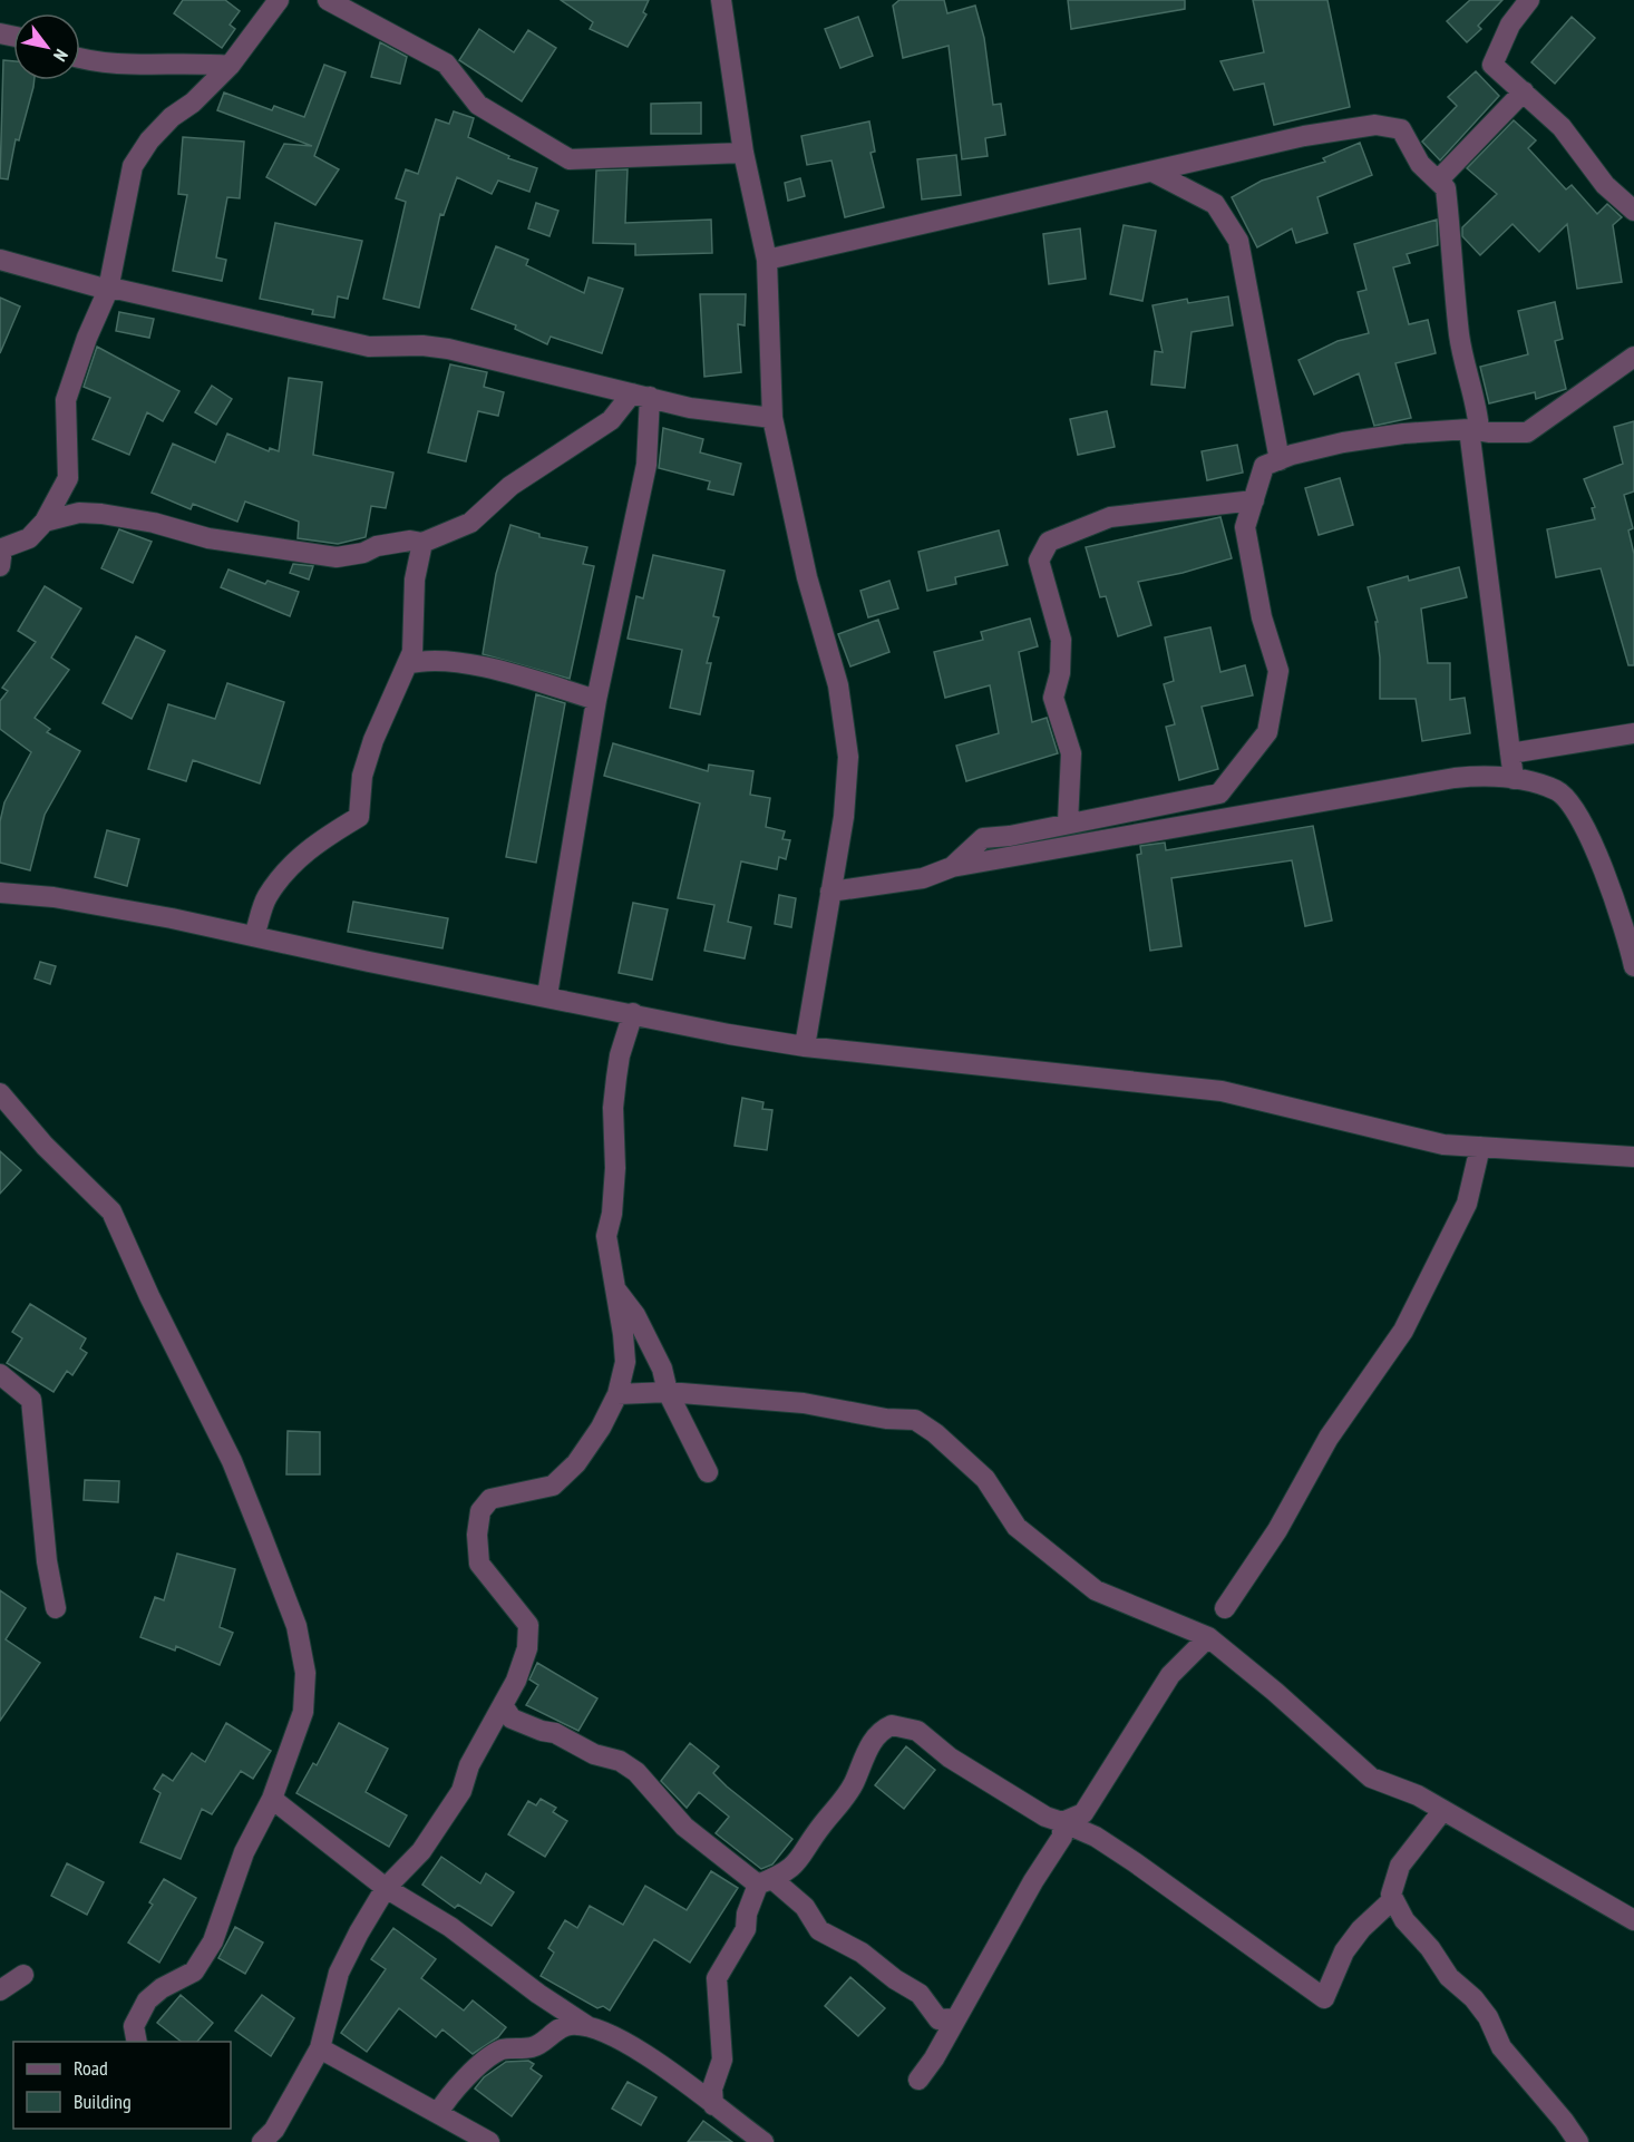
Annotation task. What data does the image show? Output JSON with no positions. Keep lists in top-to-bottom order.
{
  "legend": ["Road", "Building"],
  "north": "bottom right"
}
